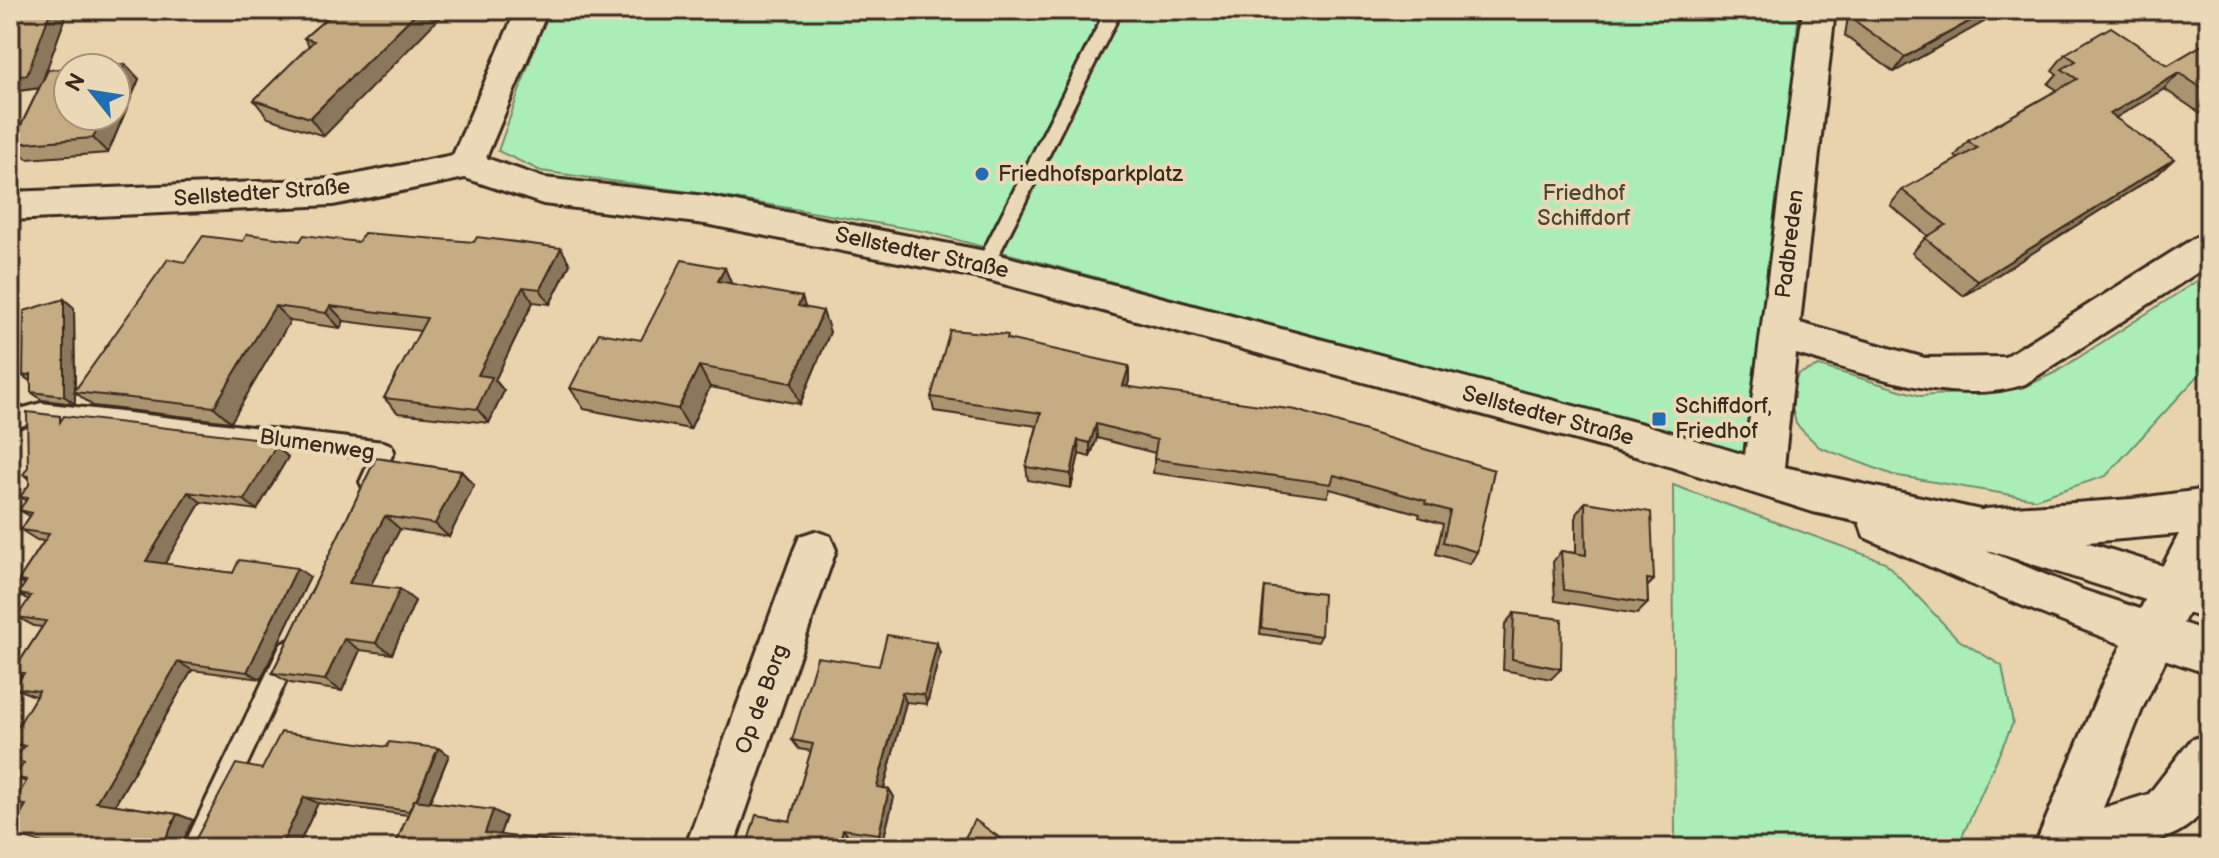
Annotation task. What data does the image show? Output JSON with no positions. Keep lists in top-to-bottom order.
{
  "streets": {
    "street": ["Sellstedter Straße", "Padbreden", "Op de Borg"],
    "lane": ["Blumenweg"]
  },
  "crossings": [
    ["Sellstedter Straße", "Padbreden"]
  ],
  "parks": ["Friedhof Schiffdorf"],
  "places": {
    "other": ["Friedhofsparkplatz"],
    "transit": ["Schiffdorf, Friedhof"]
  },
  "north": "top left"
}
